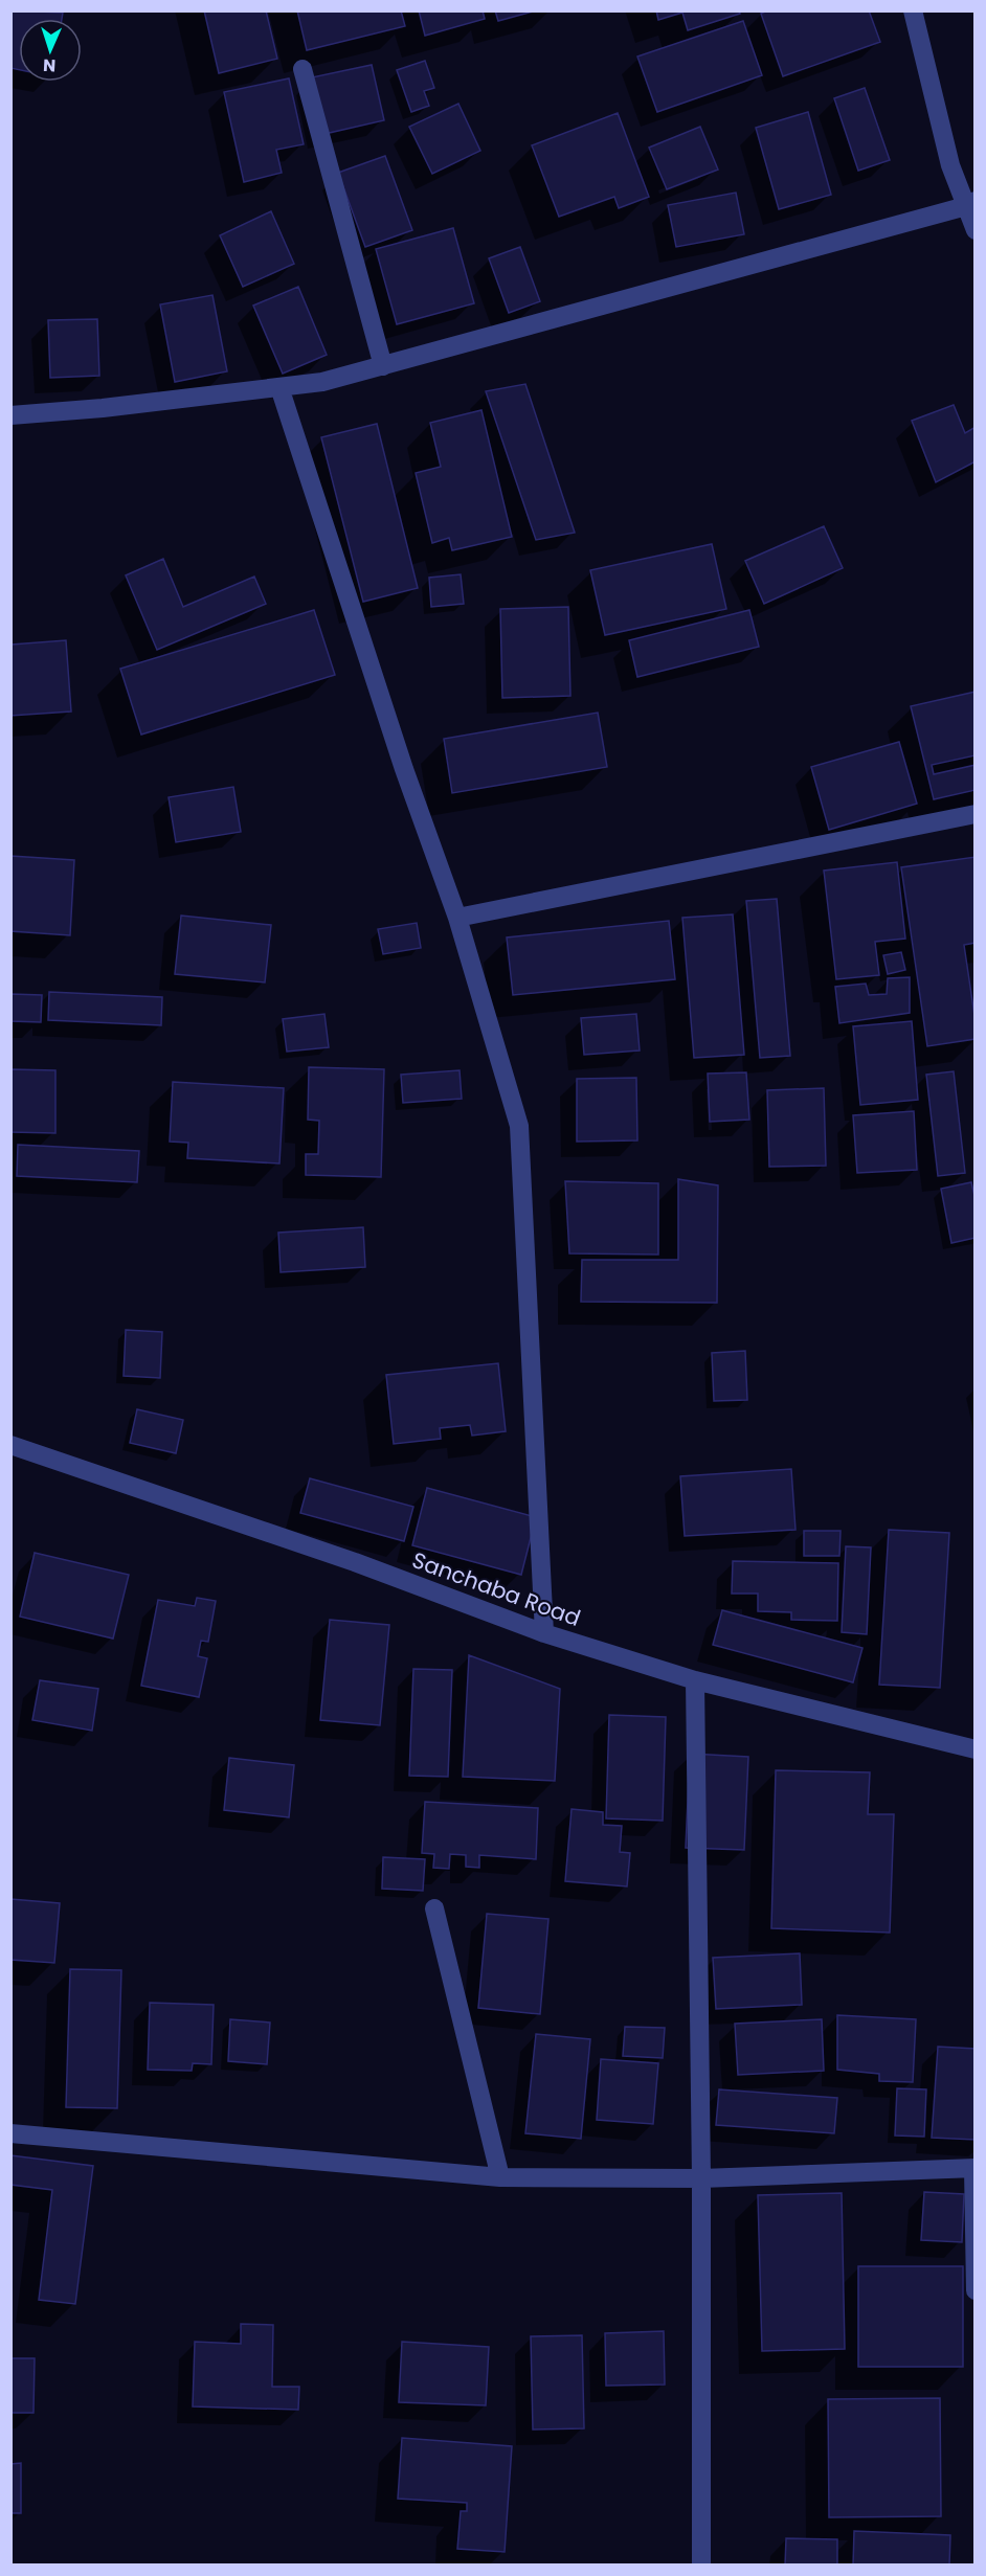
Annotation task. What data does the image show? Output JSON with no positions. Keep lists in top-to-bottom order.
{
  "streets": {
    "street": ["Sanchaba Road"]
  },
  "north": "bottom"
}
